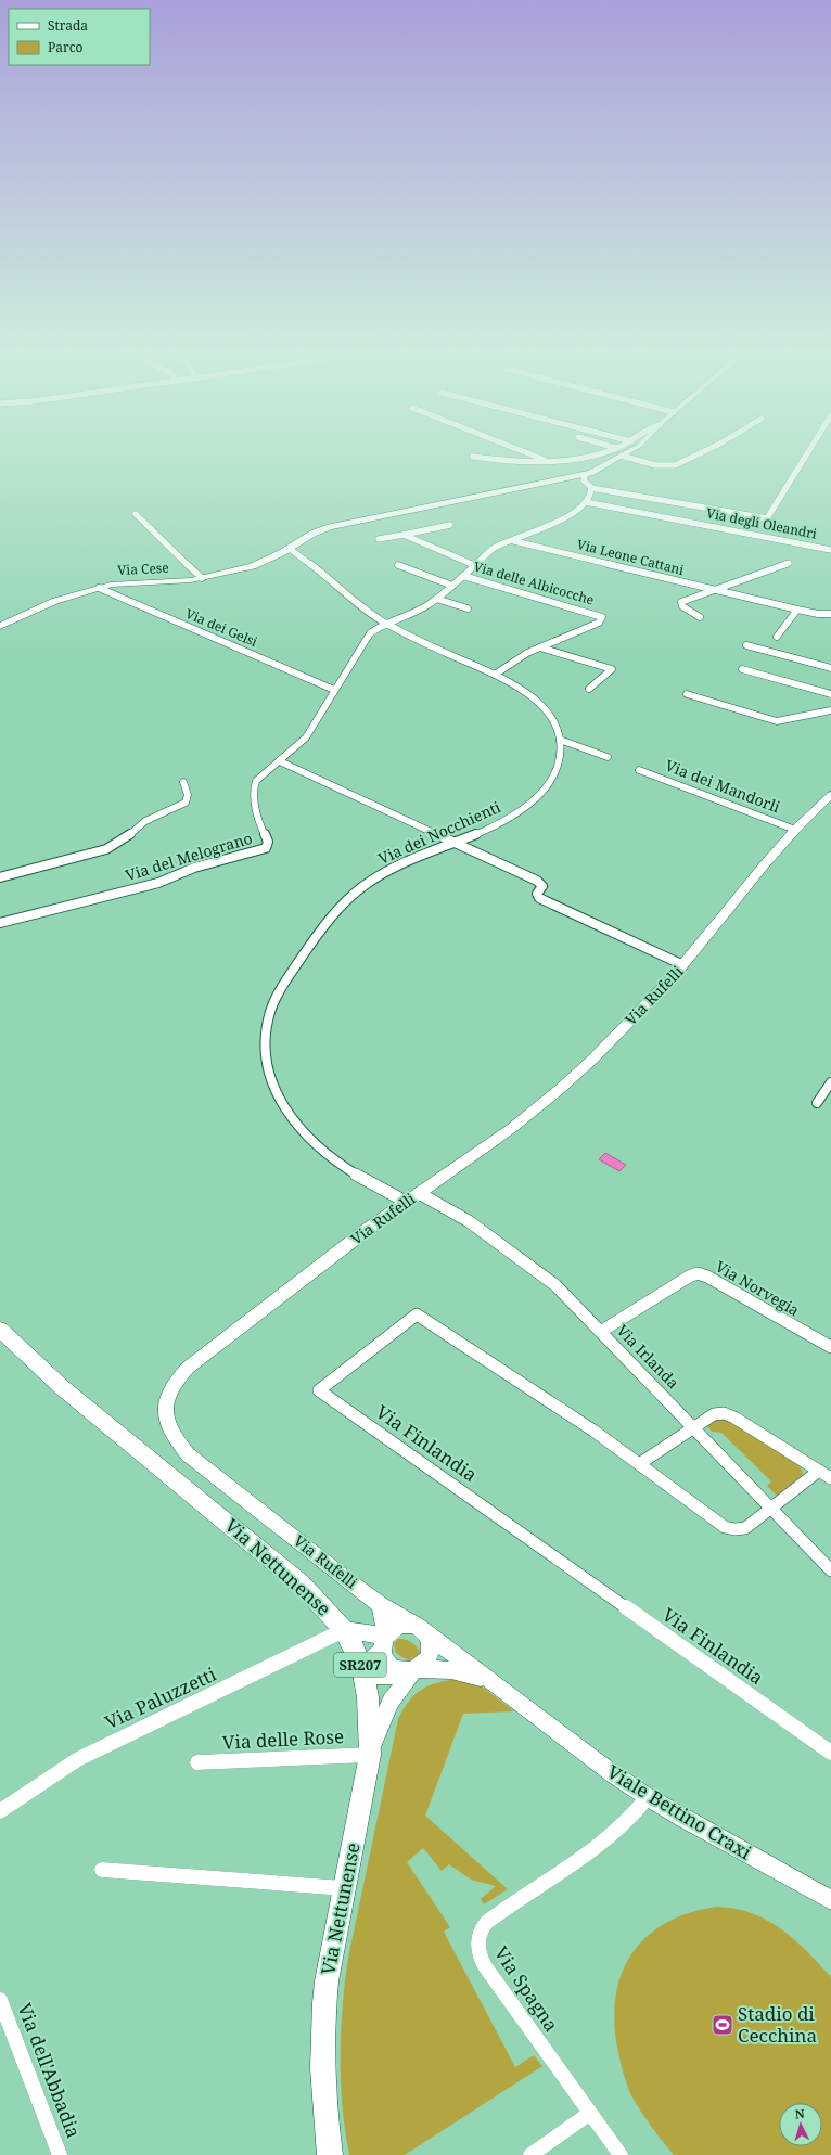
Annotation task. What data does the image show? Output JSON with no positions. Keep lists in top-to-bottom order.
{
  "streets": {
    "main road": ["Via Nettunense", "SR207"],
    "street": [
      "Via degli Oleandri",
      "Via Leone Cattani",
      "Via Cese",
      "Via delle Albicocche",
      "Via dei Gelsi",
      "Via dei Mandorli",
      "Via dei Nocchienti",
      "Via del Melograno",
      "Via Rufelli",
      "Via Norvegia",
      "Via Irlanda",
      "Via Finlandia",
      "Via Paluzzetti",
      "Via delle Rose",
      "Viale Bettino Craxi",
      "Via Spagna",
      "Via dell'Abbadia"
    ]
  },
  "crossings": [
    ["Via degli Oleandri", "Via del Melograno"],
    ["Via Leone Cattani", "Via del Melograno"],
    ["Via Cese", "Via dei Gelsi"],
    ["Via Cese", "Via dei Nocchienti"],
    ["Via delle Albicocche", "Via dei Nocchienti"],
    ["Via delle Albicocche", "Via del Melograno"],
    ["Via dei Gelsi", "Via del Melograno"],
    ["Via dei Mandorli", "Via Rufelli"],
    ["Via dei Nocchienti", "Via del Melograno"],
    ["Via dei Nocchienti", "Via Rufelli"],
    ["Via Rufelli", "Via Irlanda"],
    ["Via Rufelli", "Viale Bettino Craxi"],
    ["Via Norvegia", "Via Irlanda"],
    ["Via Irlanda", "Via Finlandia"],
    ["Via Nettunense", "Via Paluzzetti"],
    ["Via Nettunense", "Via delle Rose"],
    ["Viale Bettino Craxi", "Via Spagna"]
  ],
  "places": {
    "sports": ["Stadio di Cecchina"]
  },
  "legend": ["Strada", "Parco"],
  "north": "top"
}
